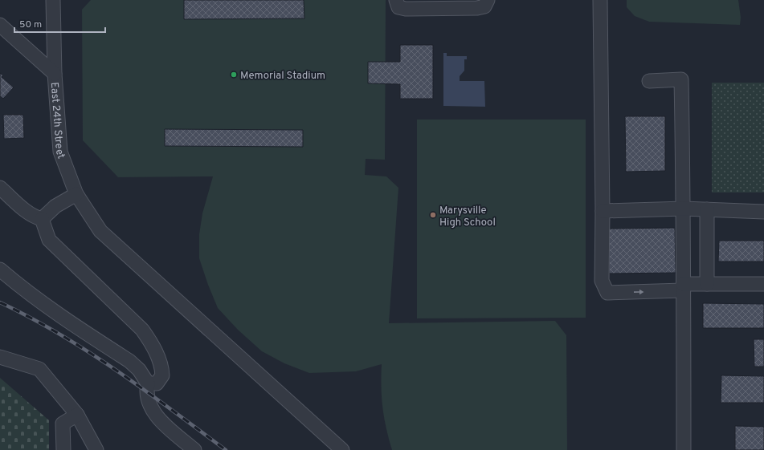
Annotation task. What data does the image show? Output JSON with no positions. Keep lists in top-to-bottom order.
{
  "streets": {
    "street": ["East 24th Street"]
  },
  "places": ["Memorial Stadium", "Marysville High School"],
  "scale_bar": "50 m"
}
